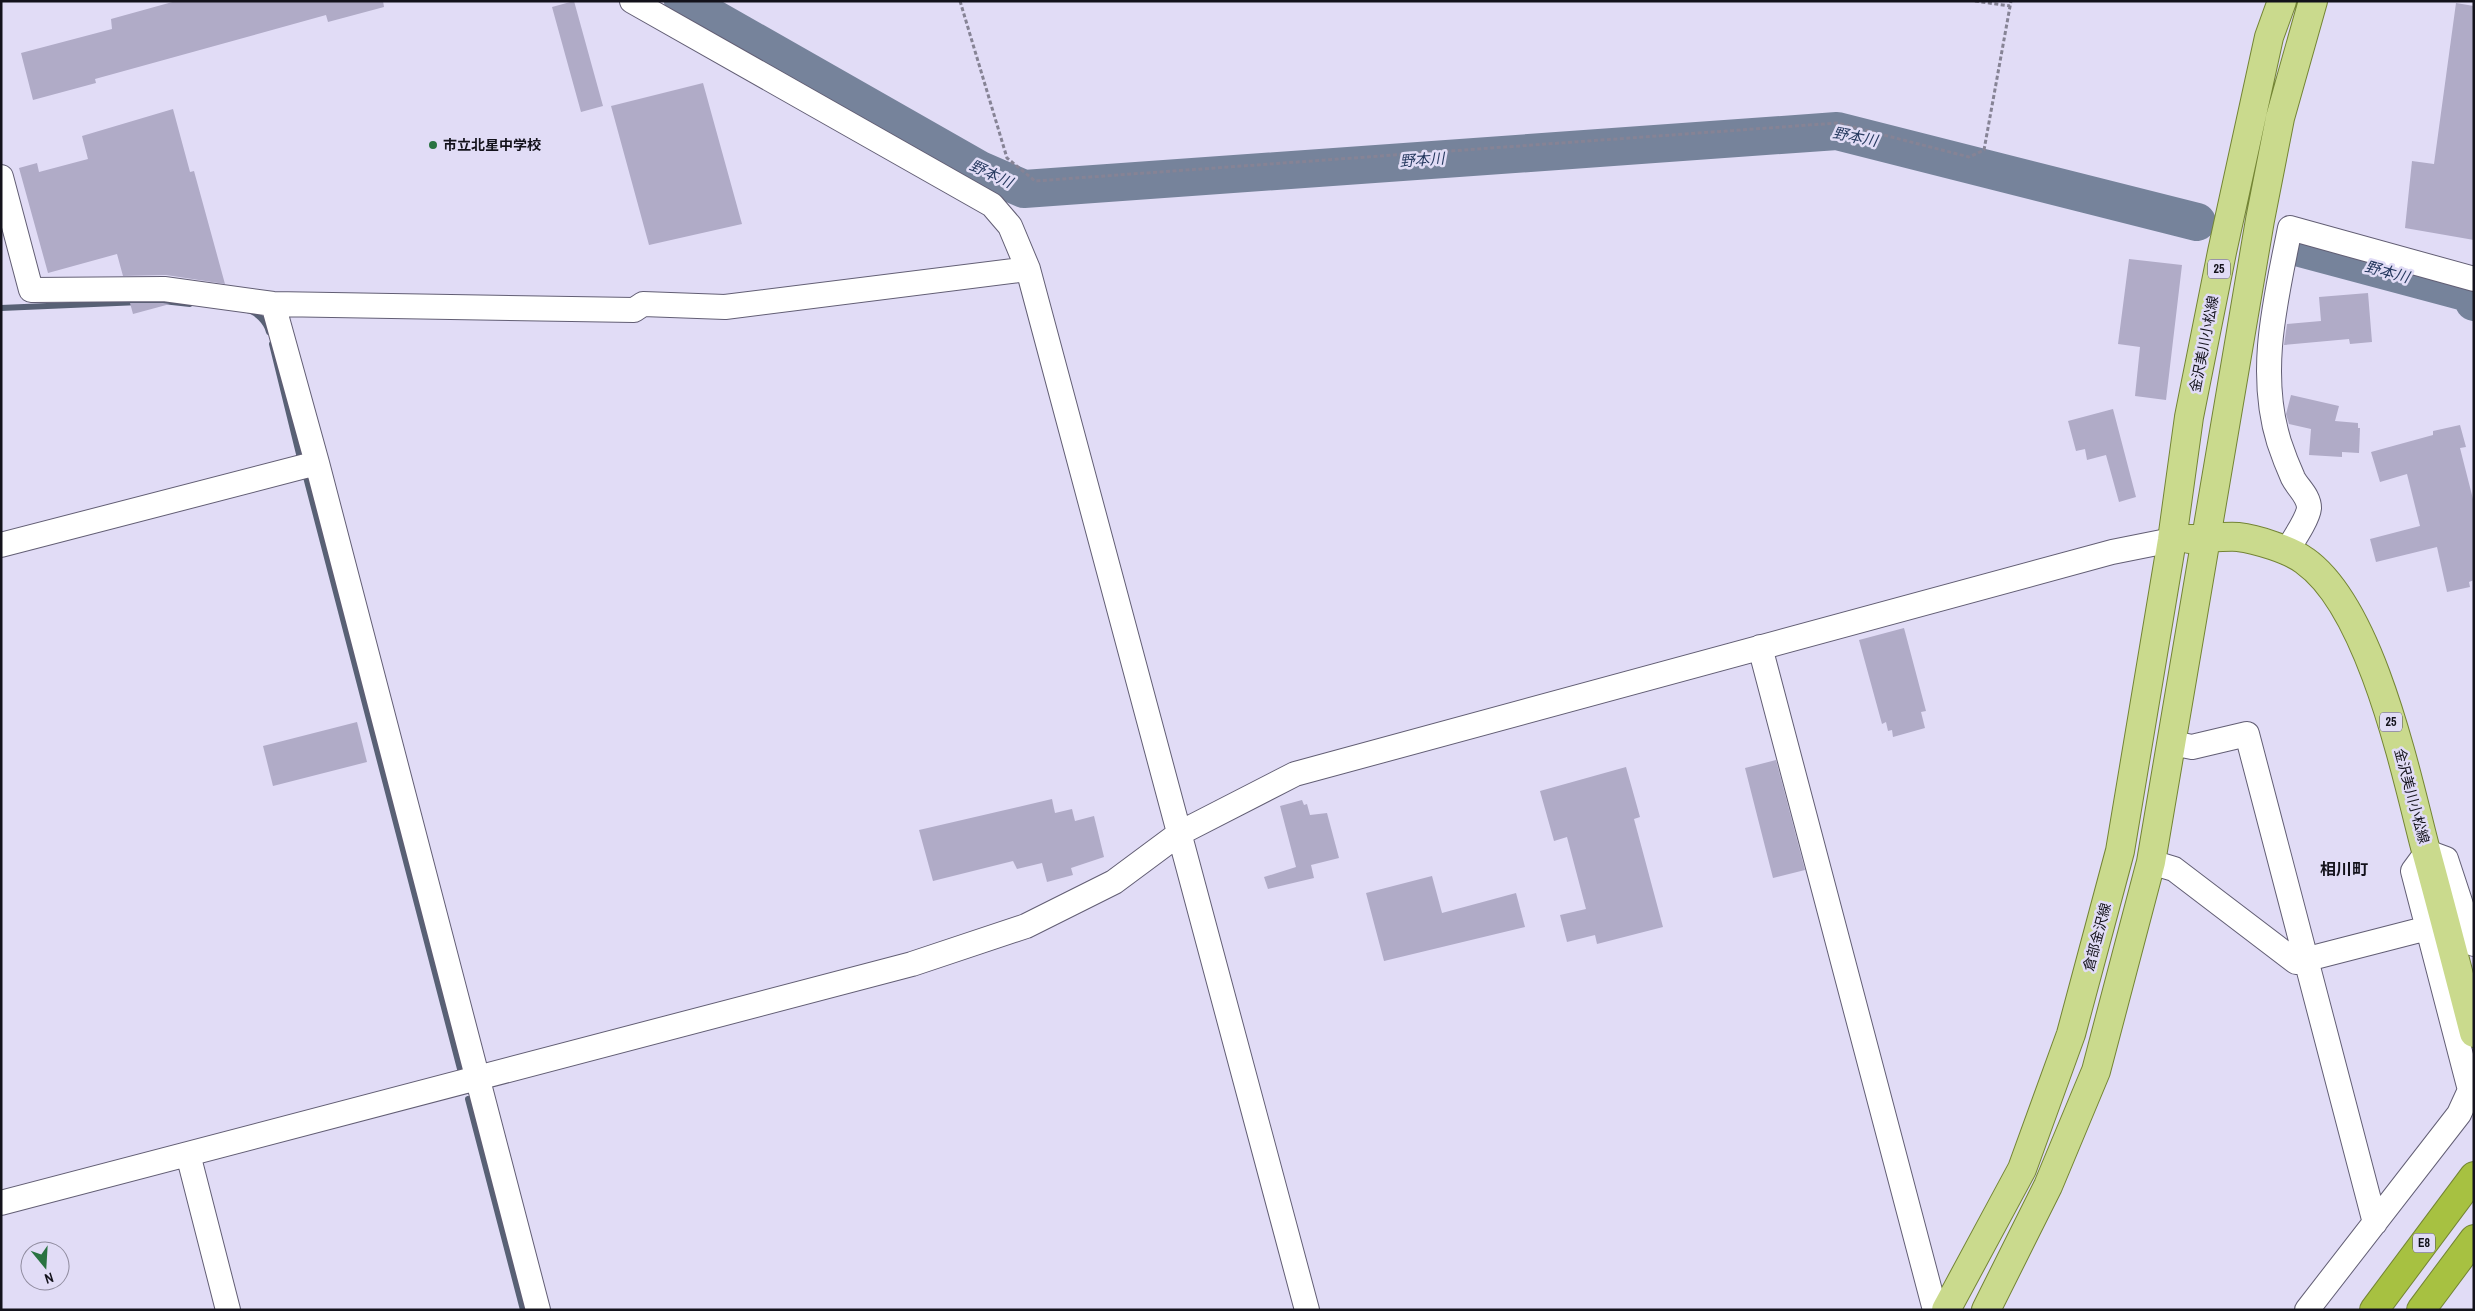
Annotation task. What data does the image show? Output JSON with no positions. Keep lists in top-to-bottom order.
{
  "streets": {
    "highway": ["E8"],
    "main road": ["25", "金沢美川小松線", "倉部金沢線"]
  },
  "crossings": [
    ["25", "金沢美川小松線"],
    ["金沢美川小松線", "倉部金沢線"]
  ],
  "districts": ["相川町"],
  "water": ["野本川"],
  "places": ["市立北星中学校"],
  "north": "bottom"
}
